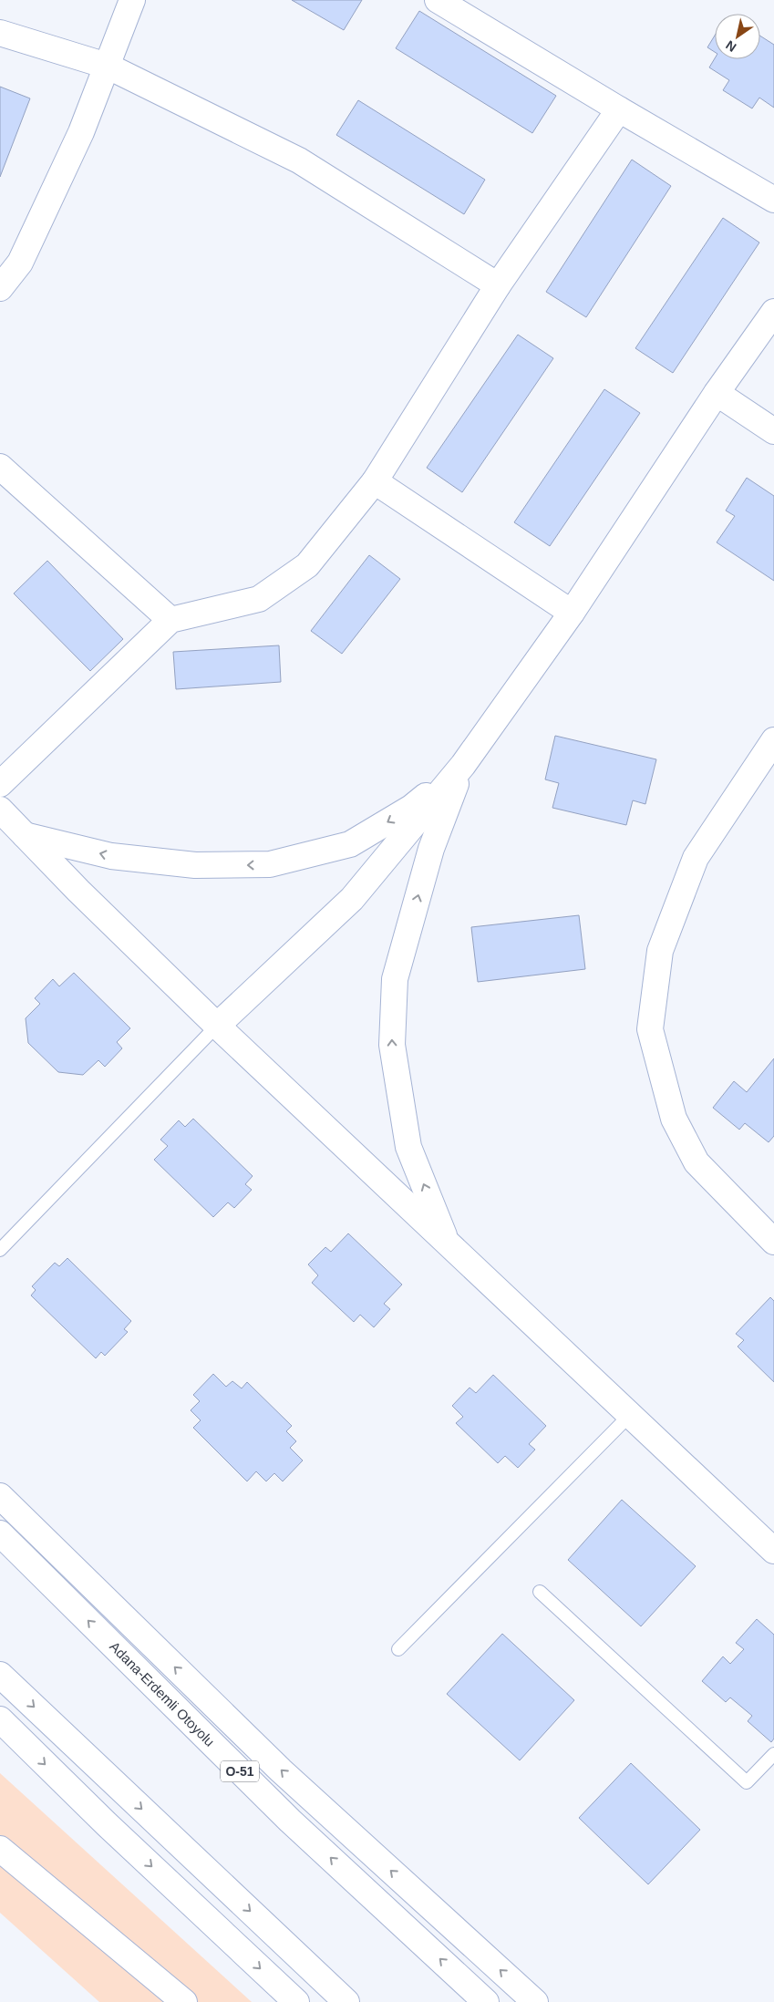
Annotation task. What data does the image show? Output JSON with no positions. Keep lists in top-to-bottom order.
{
  "streets": {
    "main road": ["Adana-Erdemli Otoyolu", "O-51"]
  },
  "north": "bottom left"
}
